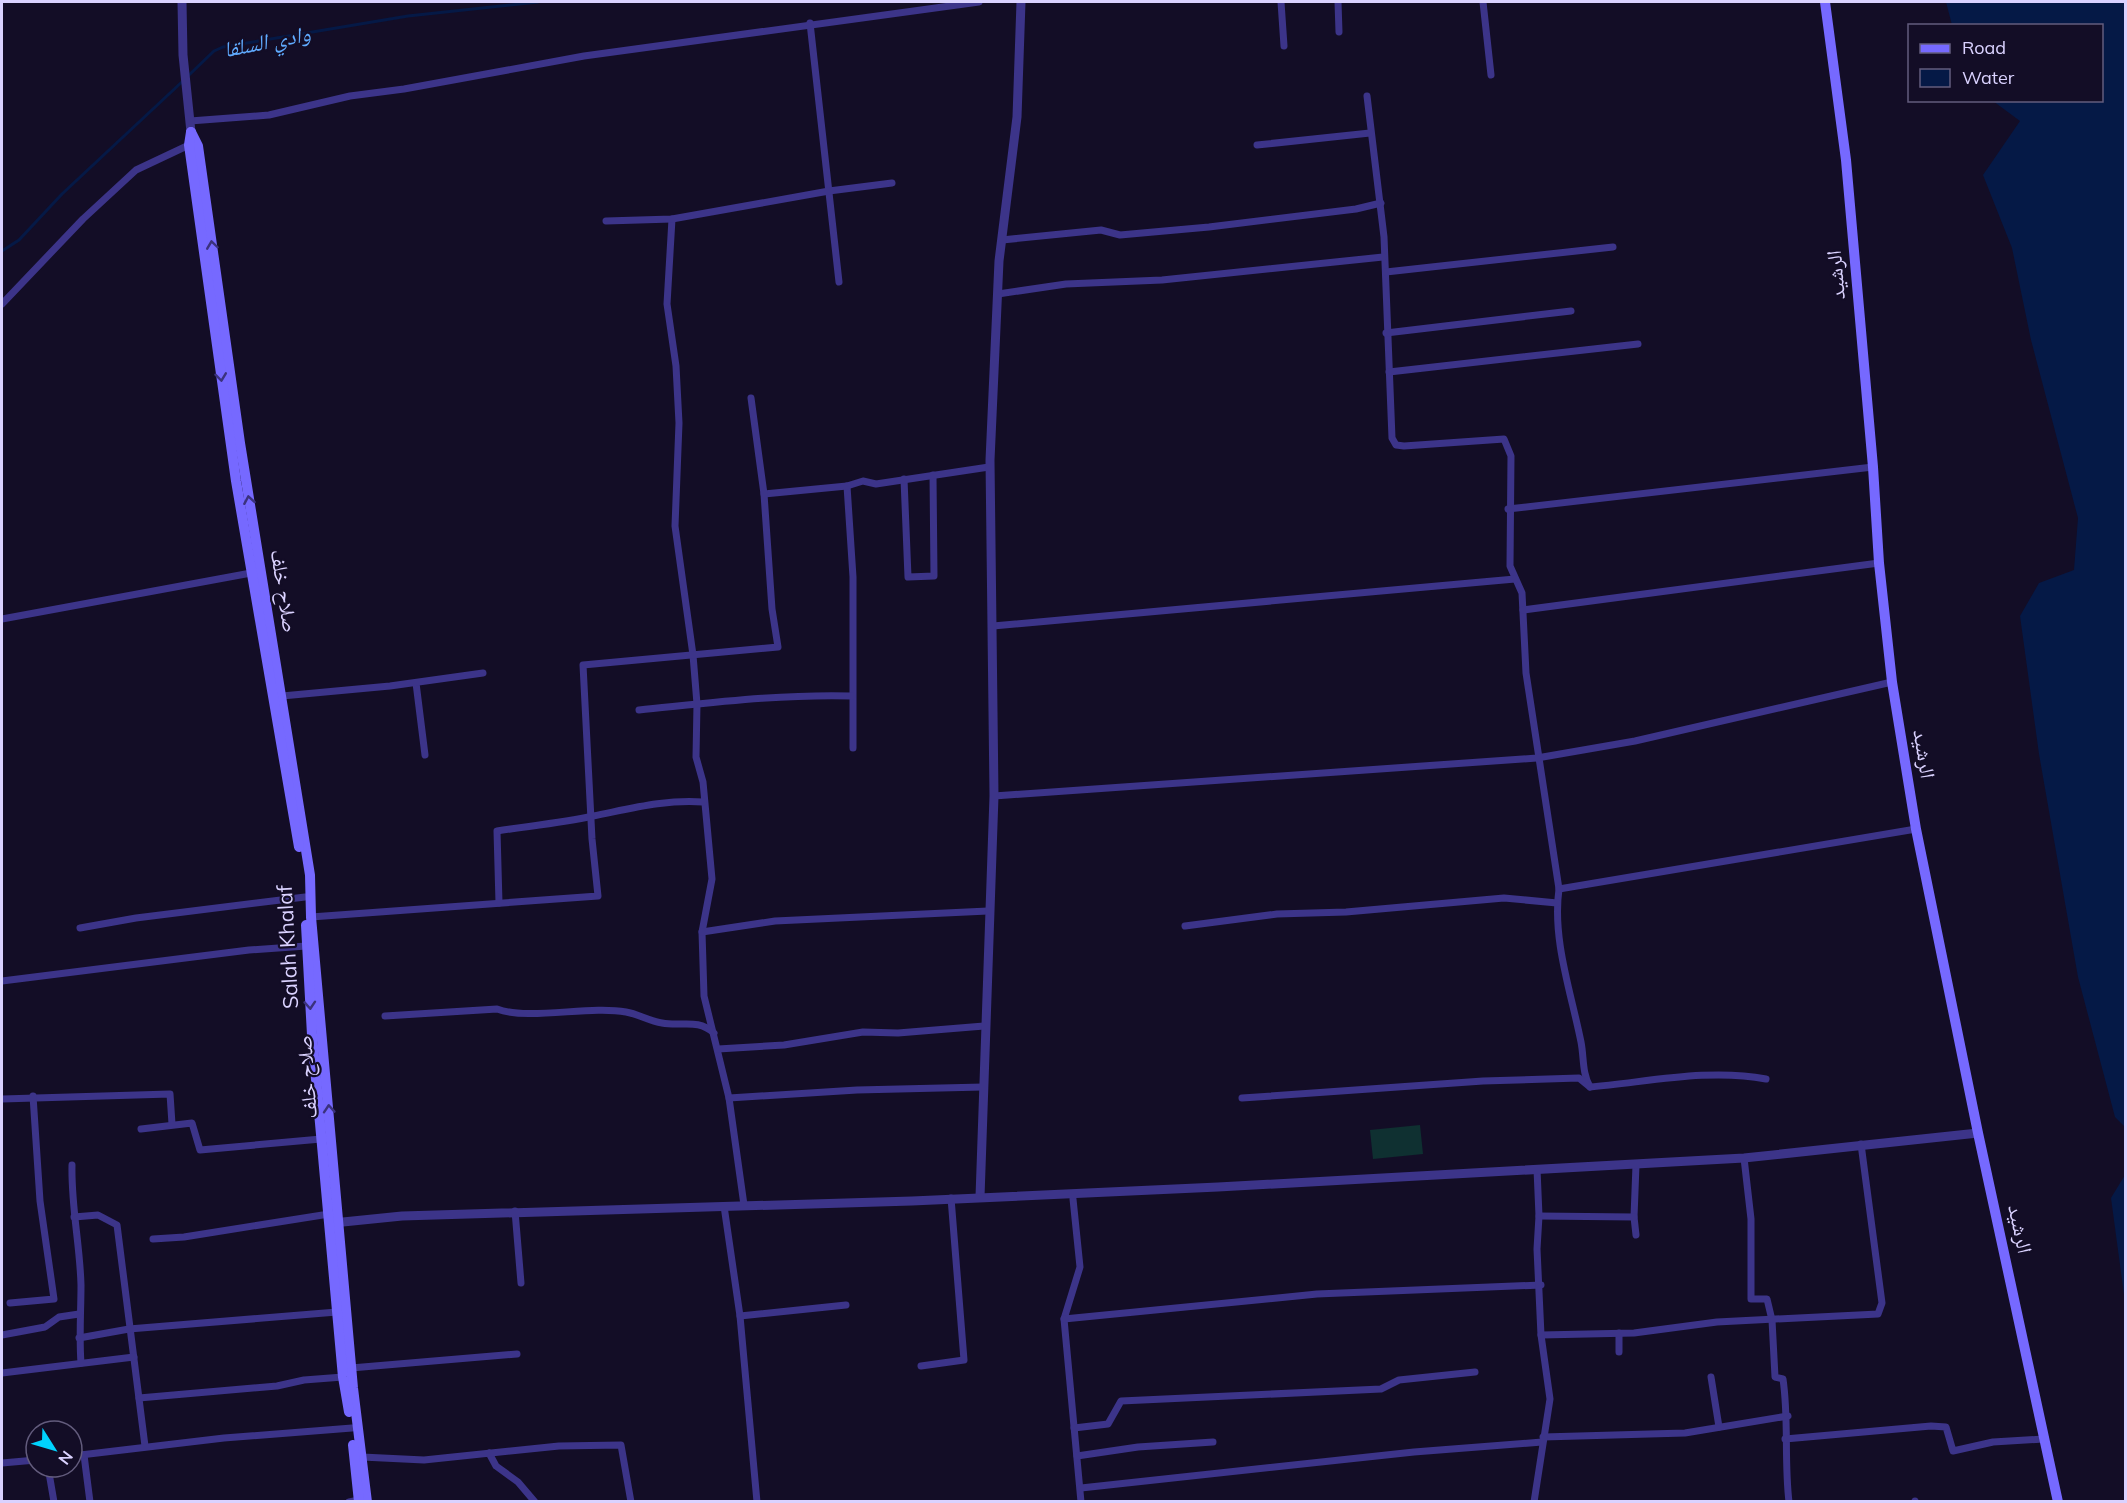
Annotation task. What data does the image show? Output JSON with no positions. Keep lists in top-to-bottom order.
{
  "streets": {
    "main road": ["الرشيد", "صلاح خلف", "Salah Khalaf"]
  },
  "crossings": [
    ["صلاح خلف", "Salah Khalaf"]
  ],
  "water": ["وادي السلقا"],
  "legend": ["Road", "Water"],
  "north": "bottom right"
}
